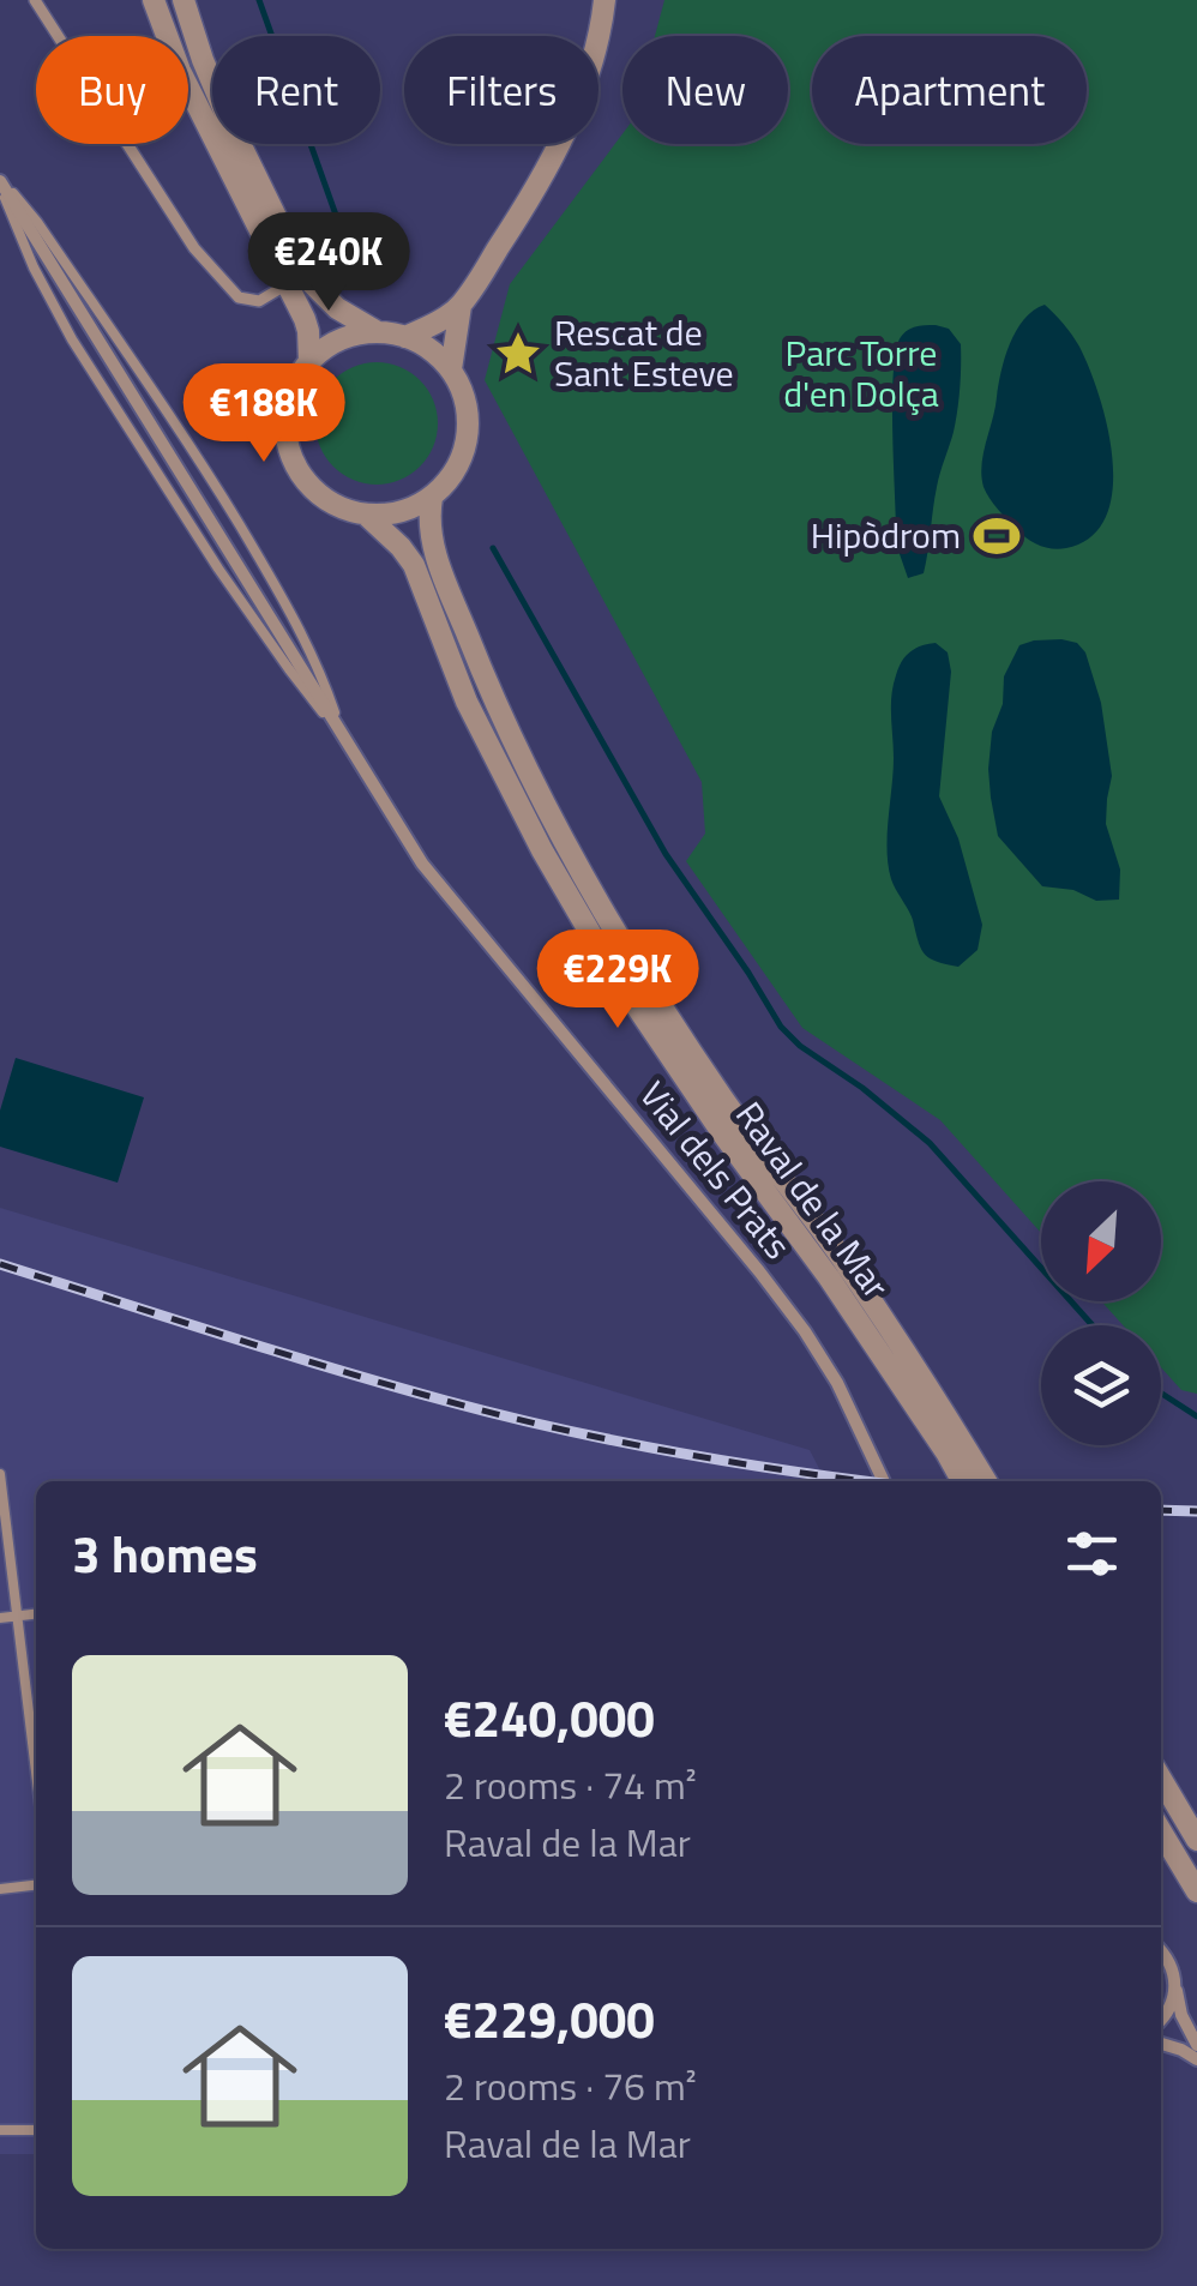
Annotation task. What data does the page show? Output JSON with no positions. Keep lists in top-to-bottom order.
{
  "streets": {
    "street": ["Vial dels Prats", "Raval de la Mar"]
  },
  "parks": ["Parc Torre d'en Dolça"],
  "places": {
    "place": ["Rescat de Sant Esteve"],
    "sports": ["Hipòdrom"]
  },
  "north": "bottom left",
  "page": {
    "chip": [
      "Buy",
      "Rent",
      "Filters",
      "New",
      "Apartment"
    ],
    "price": ["€240K", "€188K", "€229K"],
    "heading": "3 homes",
    "list": [
      {
        "name": "€240,000",
        "note": "2 rooms · 74 m² · Raval de la Mar"
      },
      {
        "name": "€229,000",
        "note": "2 rooms · 76 m² · Raval de la Mar"
      }
    ]
  }
}
